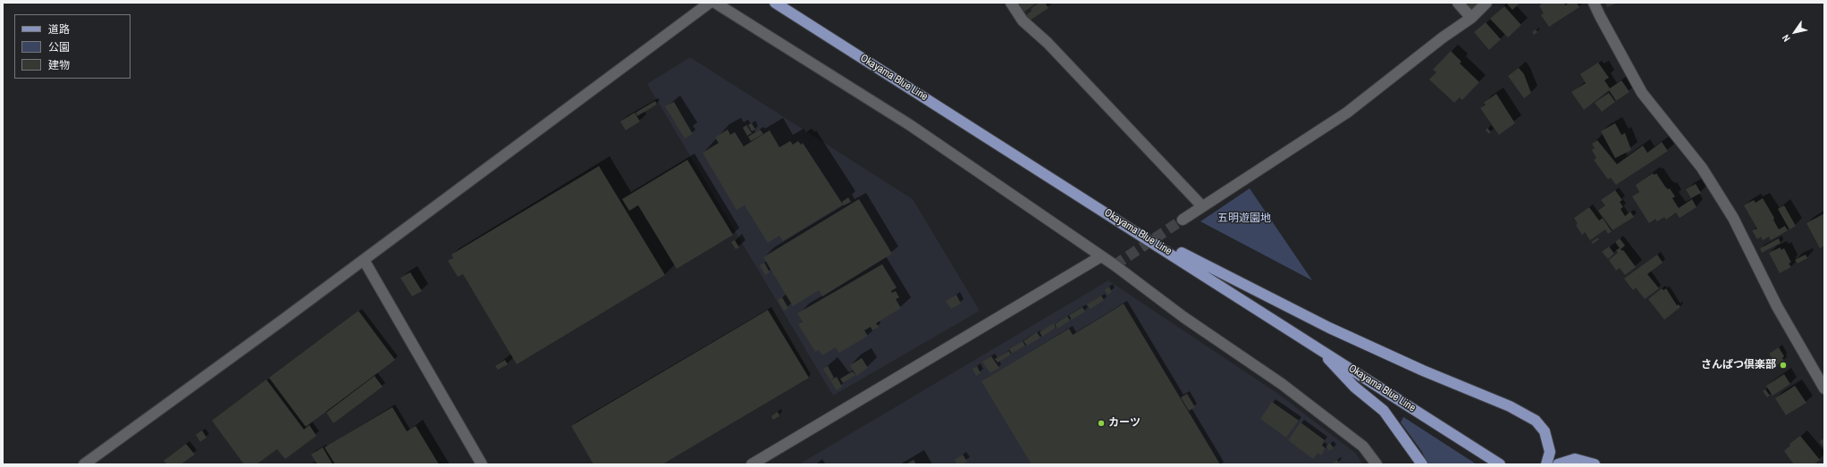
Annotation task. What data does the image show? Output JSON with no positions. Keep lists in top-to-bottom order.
{
  "streets": {
    "main road": ["Okayama Blue Line"]
  },
  "parks": ["五明遊園地"],
  "places": ["さんぱつ倶楽部", "カーツ"],
  "legend": ["道路", "公園", "建物"],
  "north": "bottom left"
}
